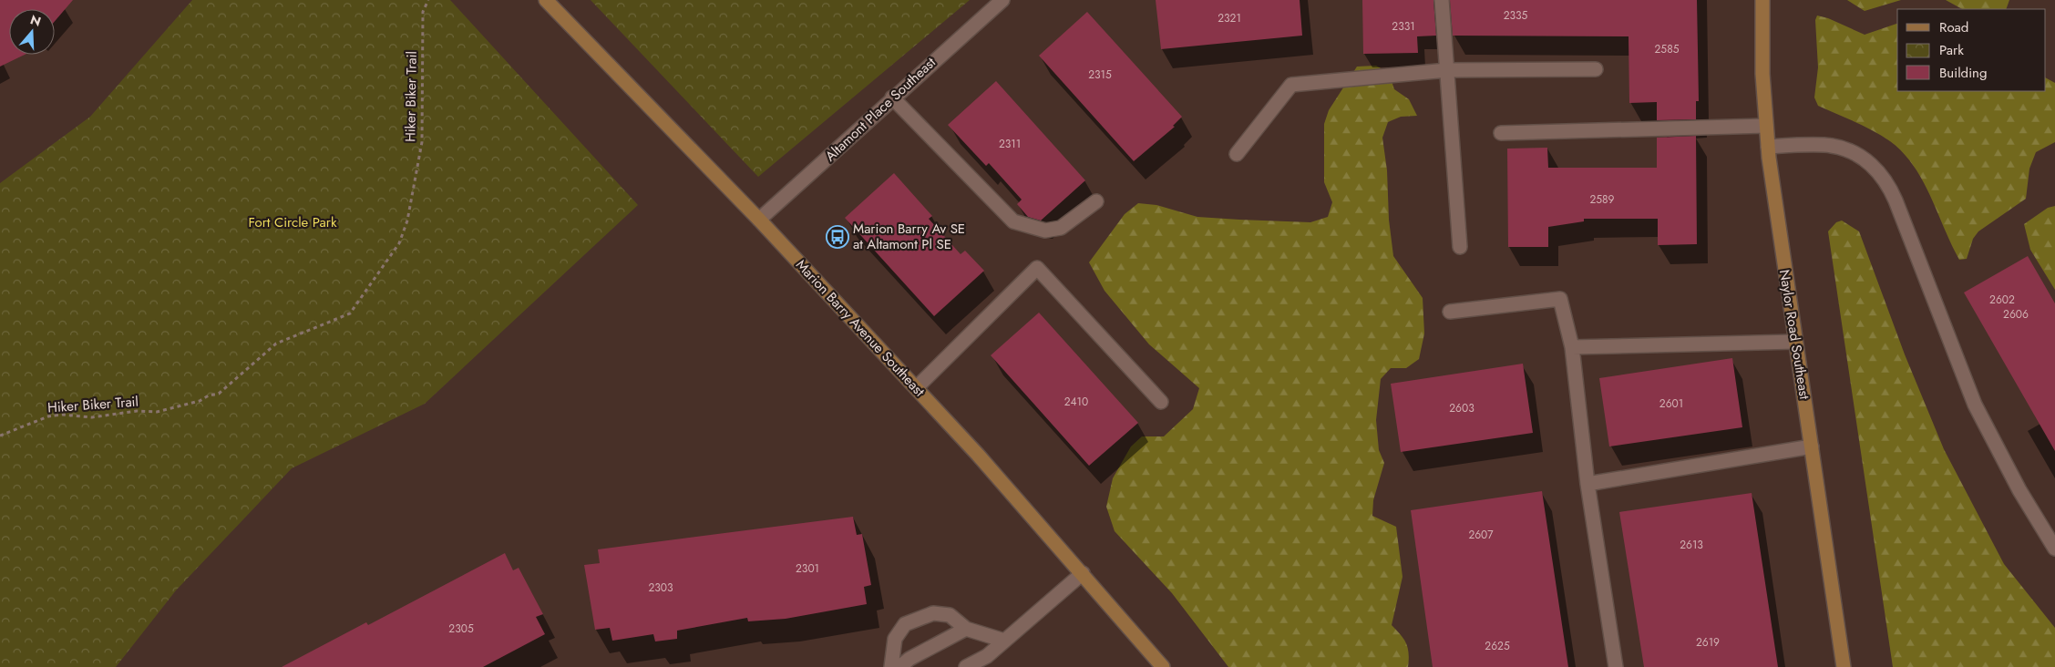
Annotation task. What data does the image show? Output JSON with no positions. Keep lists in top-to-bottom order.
{
  "streets": {
    "main road": ["Marion Barry Avenue Southeast", "Naylor Road Southeast"],
    "street": ["Altamont Place Southeast"],
    "path": ["Hiker Biker Trail"]
  },
  "crossings": [
    ["Altamont Place Southeast", "Marion Barry Avenue Southeast"]
  ],
  "parks": ["Fort Circle Park"],
  "places": {
    "bus stop": ["Marion Barry Av SE at Altamont Pl SE"]
  },
  "house_numbers": [
    "2335",
    "2321",
    "2331",
    "2585",
    "2315",
    "2311",
    "2589",
    "2602",
    "2606",
    "2410",
    "2601",
    "2603",
    "2607",
    "2613",
    "2301",
    "2303",
    "2305",
    "2619",
    "2625"
  ],
  "legend": ["Road", "Park", "Building"],
  "north": "top"
}
